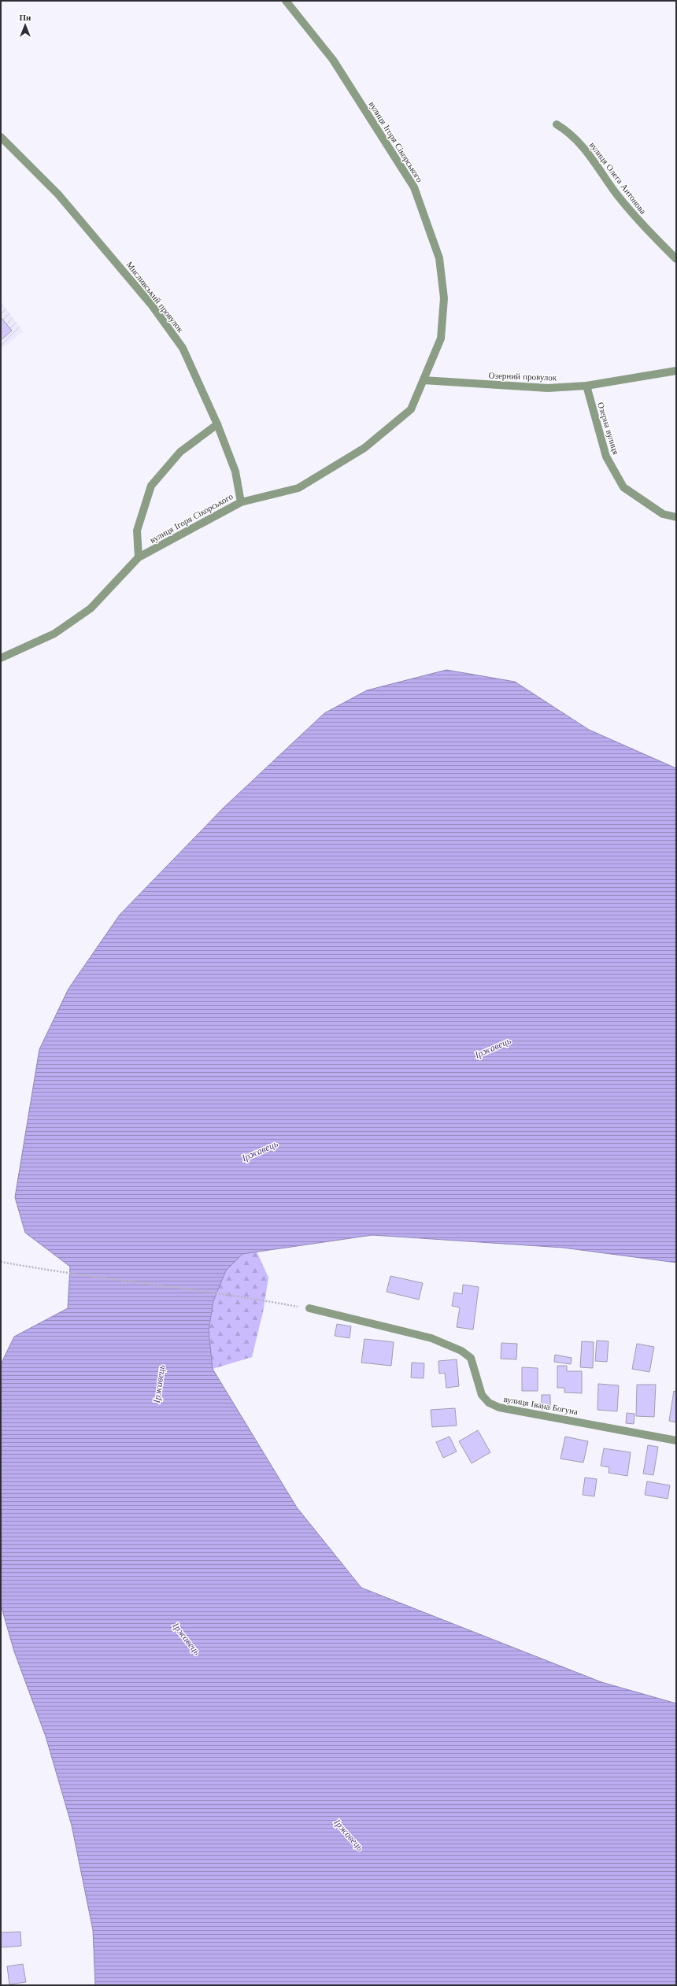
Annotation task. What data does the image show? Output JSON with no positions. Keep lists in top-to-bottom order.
{
  "streets": {
    "street": [
      "вулиця Ігоря Сікорського",
      "вулиця Олега Антонова",
      "Мисливський провулок",
      "Озерний провулок",
      "Озерна вулиця",
      "вулиця Івана Богуна"
    ]
  },
  "crossings": [
    ["вулиця Ігоря Сікорського", "Мисливський провулок"],
    ["вулиця Ігоря Сікорського", "Озерний провулок"],
    ["Озерний провулок", "Озерна вулиця"]
  ],
  "water": ["Іржавець"],
  "north": "top"
}
